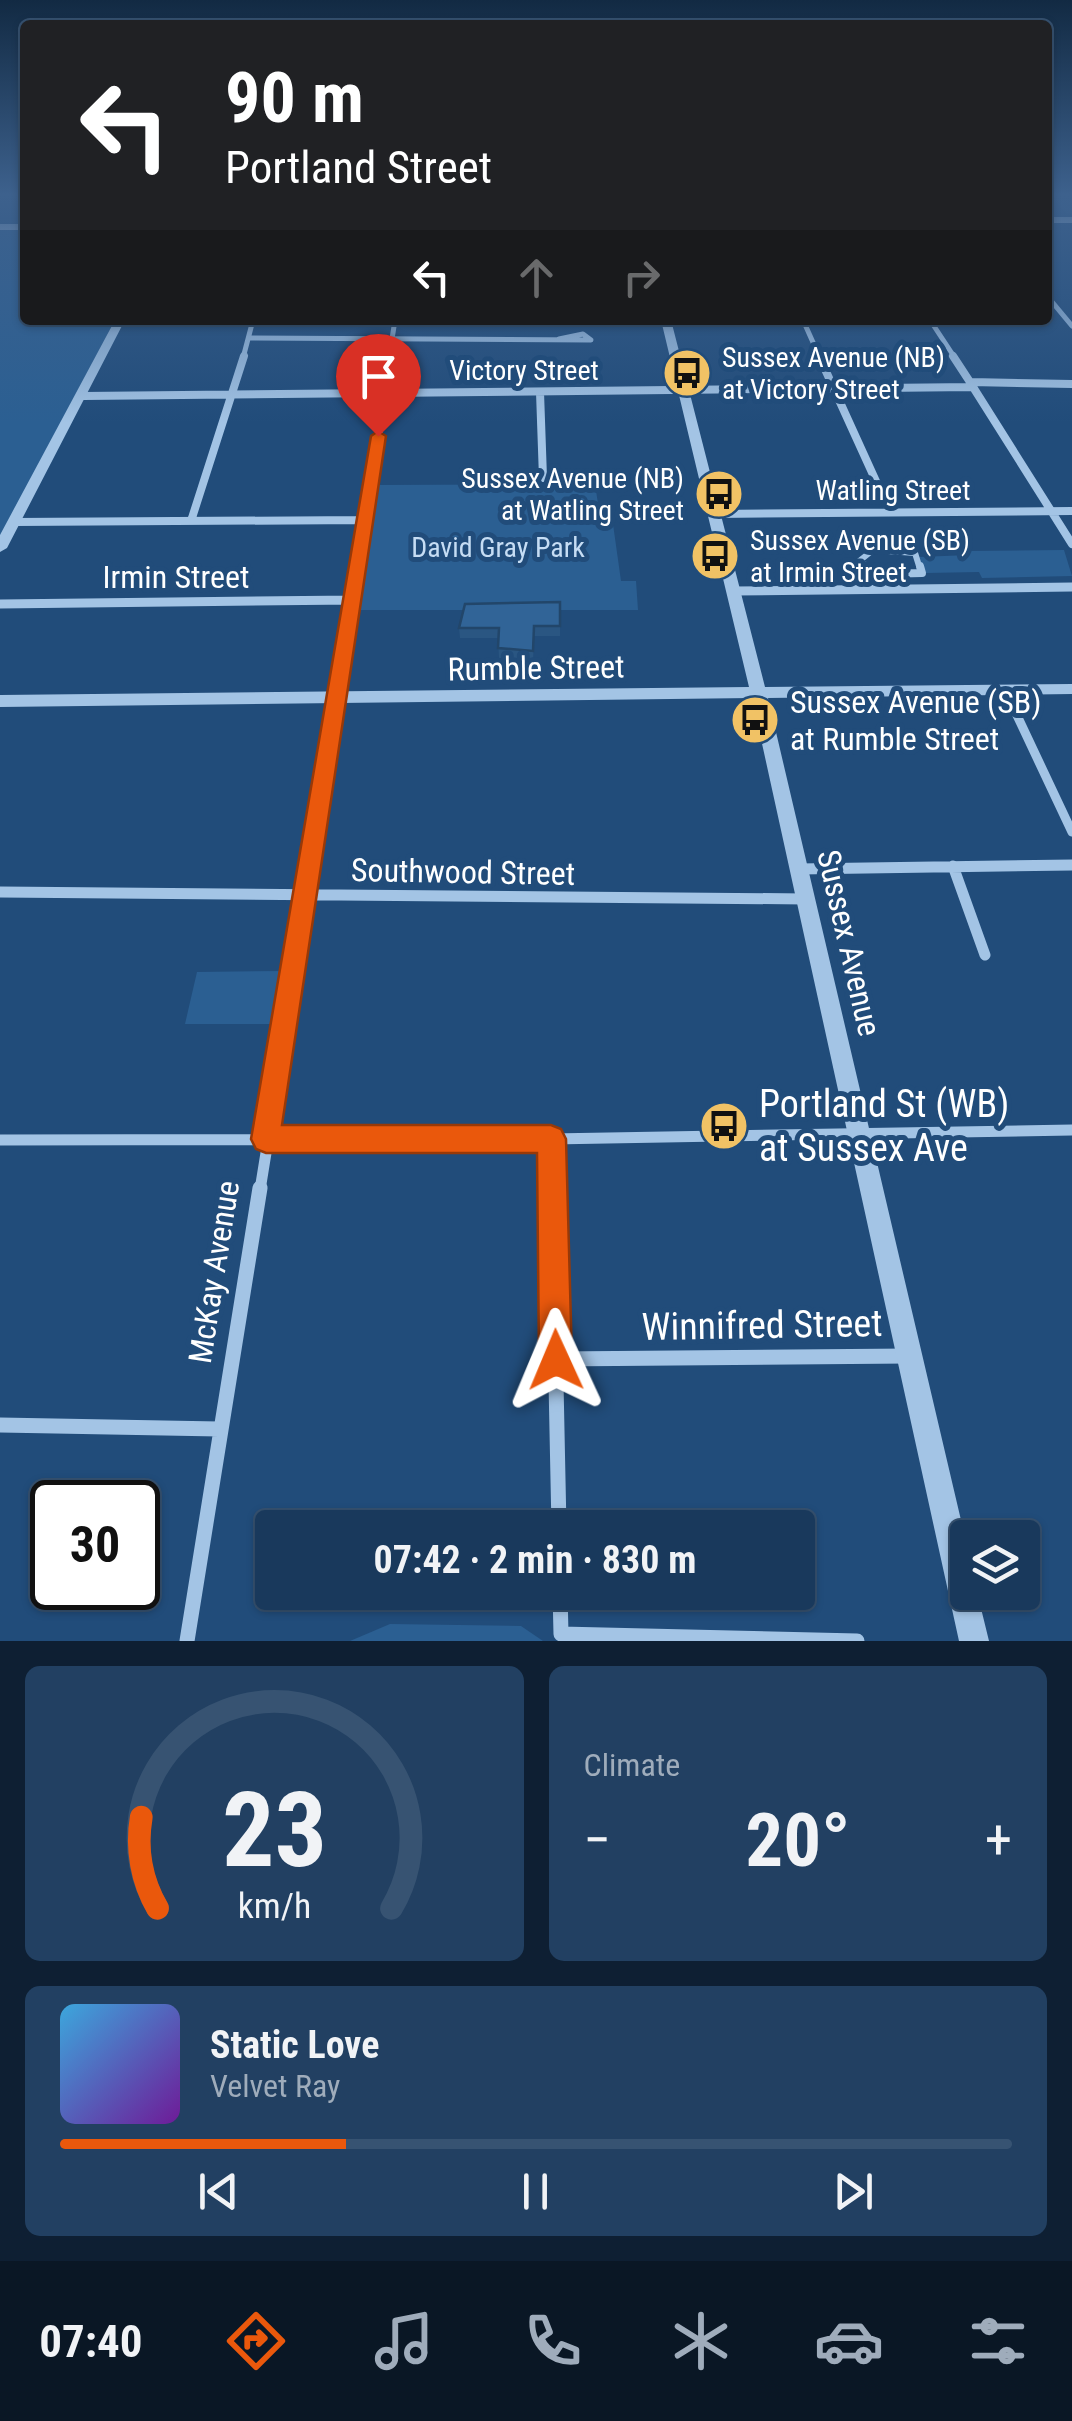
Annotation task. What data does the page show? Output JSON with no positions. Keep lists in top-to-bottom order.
{
  "streets": {
    "street": [
      "Victory Street",
      "Watling Street",
      "Irmin Street",
      "Rumble Street",
      "Southwood Street",
      "Sussex Avenue",
      "McKay Avenue",
      "Winnifred Street"
    ]
  },
  "crossings": [
    ["Victory Street", "Sussex Avenue"],
    ["Victory Street", "McKay Avenue"],
    ["Watling Street", "Sussex Avenue"],
    ["Irmin Street", "McKay Avenue"],
    ["Rumble Street", "Sussex Avenue"],
    ["Rumble Street", "McKay Avenue"],
    ["Southwood Street", "Sussex Avenue"],
    ["Southwood Street", "McKay Avenue"],
    ["Sussex Avenue", "Winnifred Street"]
  ],
  "parks": ["David Gray Park"],
  "places": {
    "bus stop": [
      "Sussex Avenue (NB) at Victory Street",
      "Sussex Avenue (NB) at Watling Street",
      "Sussex Avenue (SB) at Irmin Street",
      "Sussex Avenue (SB) at Rumble Street",
      "Portland St (WB) at Sussex Ave"
    ]
  },
  "page": {
    "turn": ["90 m", "Portland Street"],
    "limit": "30",
    "trip": "07:42 · 2 min · 830 m",
    "tile": "Climate",
    "heat": ["−", "20°", "+"],
    "song": ["Static Love", "Velvet Ray"],
    "tabs": "07:40",
    "gauge": ["23", "km/h"]
  }
}
